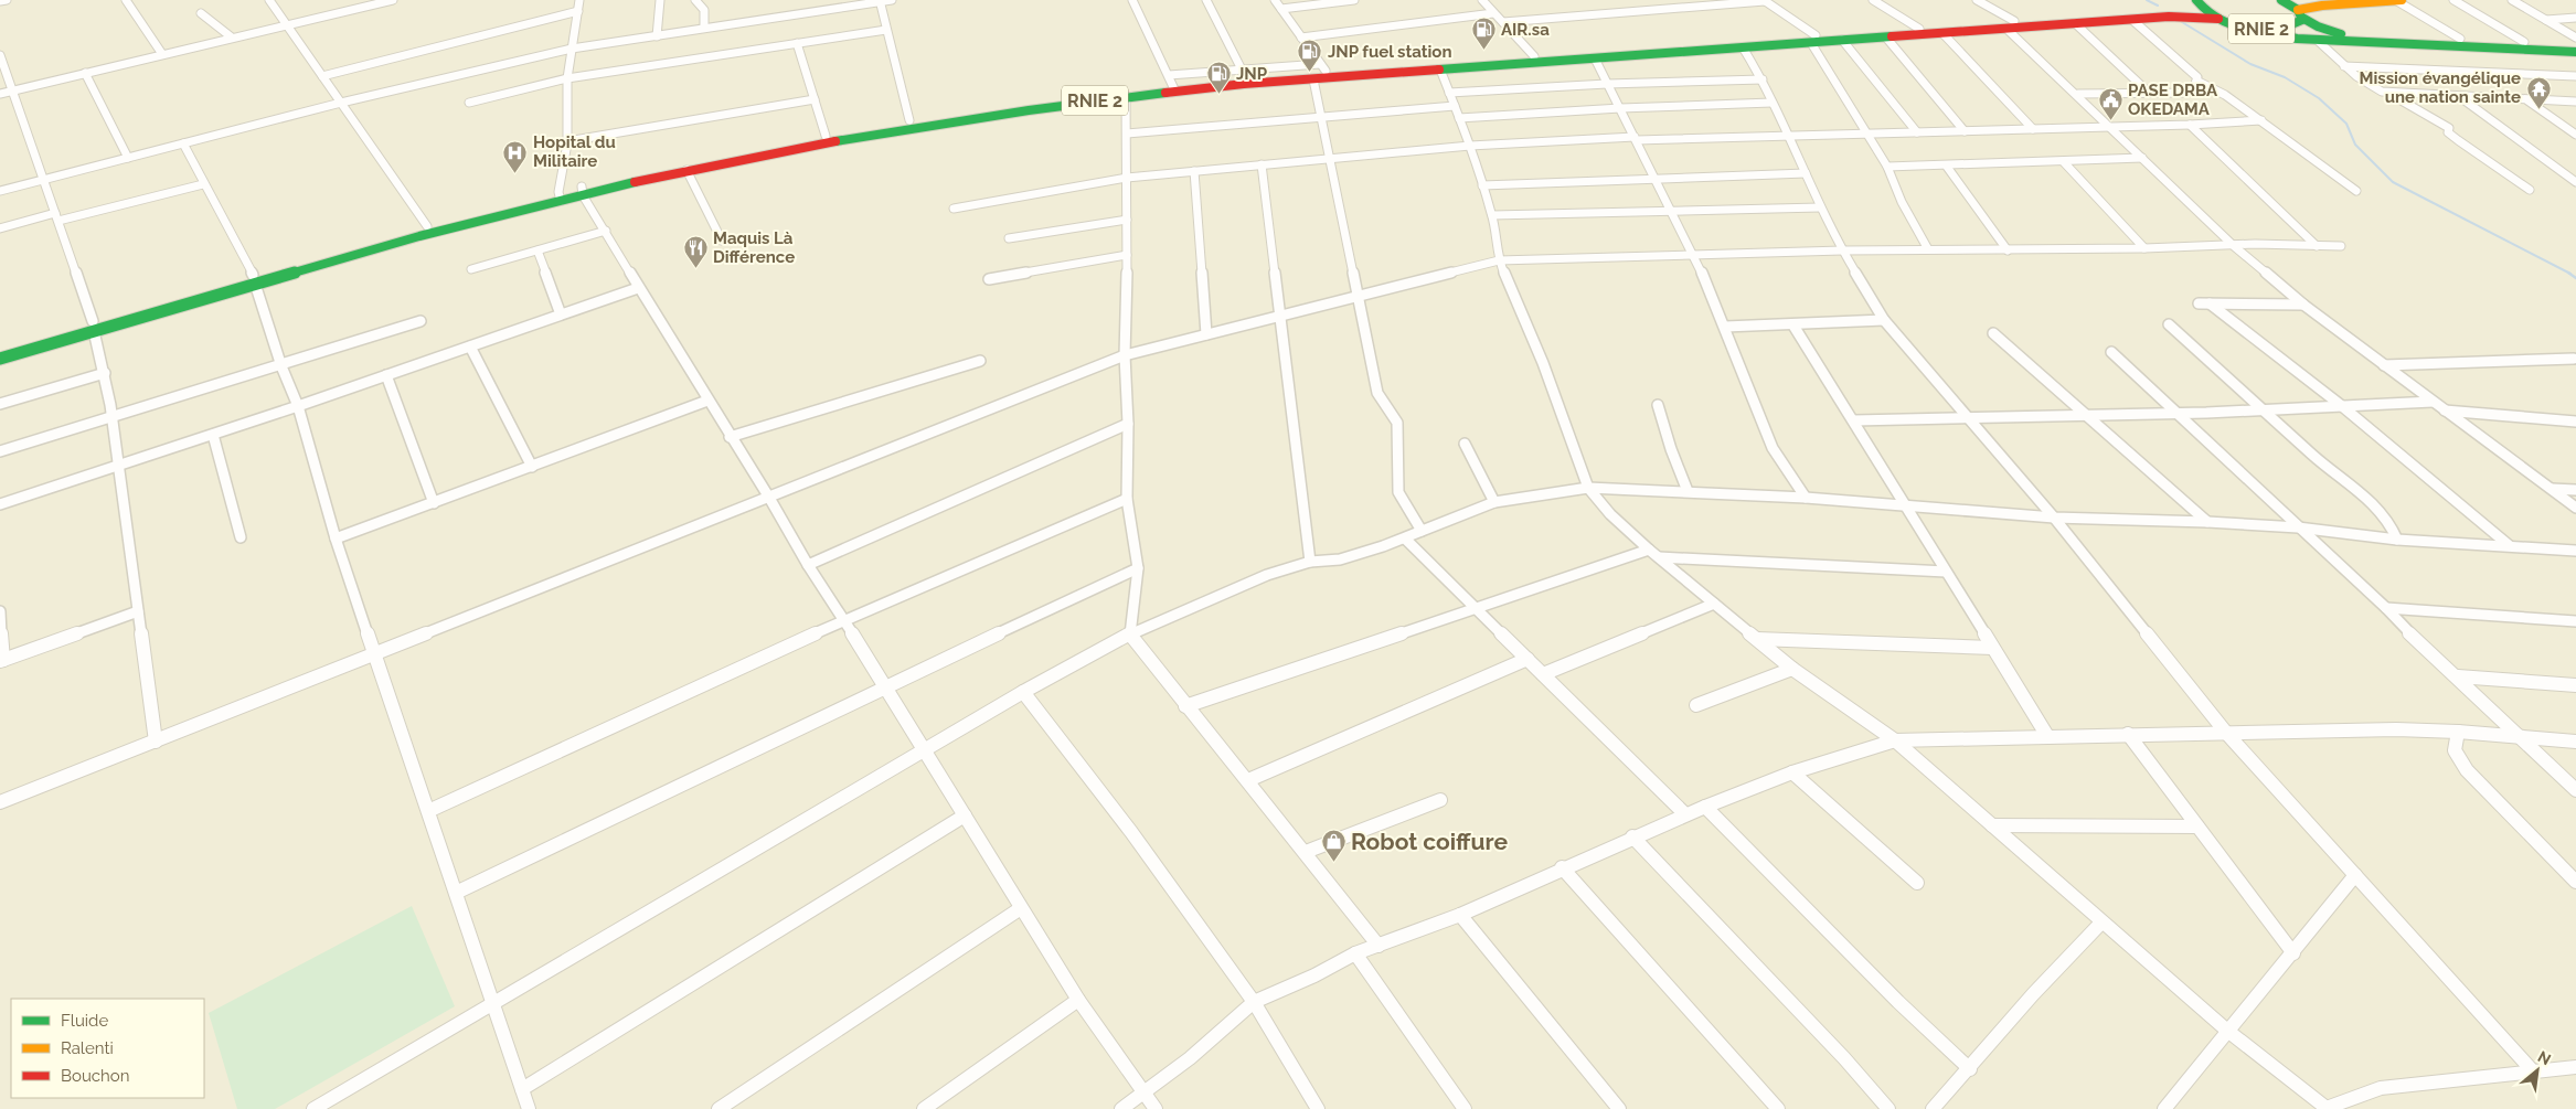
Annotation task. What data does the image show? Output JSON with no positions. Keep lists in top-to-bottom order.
{
  "streets": {
    "main road": ["RNIE 2"]
  },
  "places": {
    "fuel station": ["AIR.sa", "JNP fuel station", "JNP"],
    "temple": ["Mission évangélique une nation sainte"],
    "public building": ["PASE DRBA OKEDAMA"],
    "hospital": ["Hopital du Militaire"],
    "restaurant": ["Maquis Là Différence"],
    "shop": ["Robot coiffure"]
  },
  "legend": ["Fluide", "Ralenti", "Bouchon"],
  "north": "top right"
}
